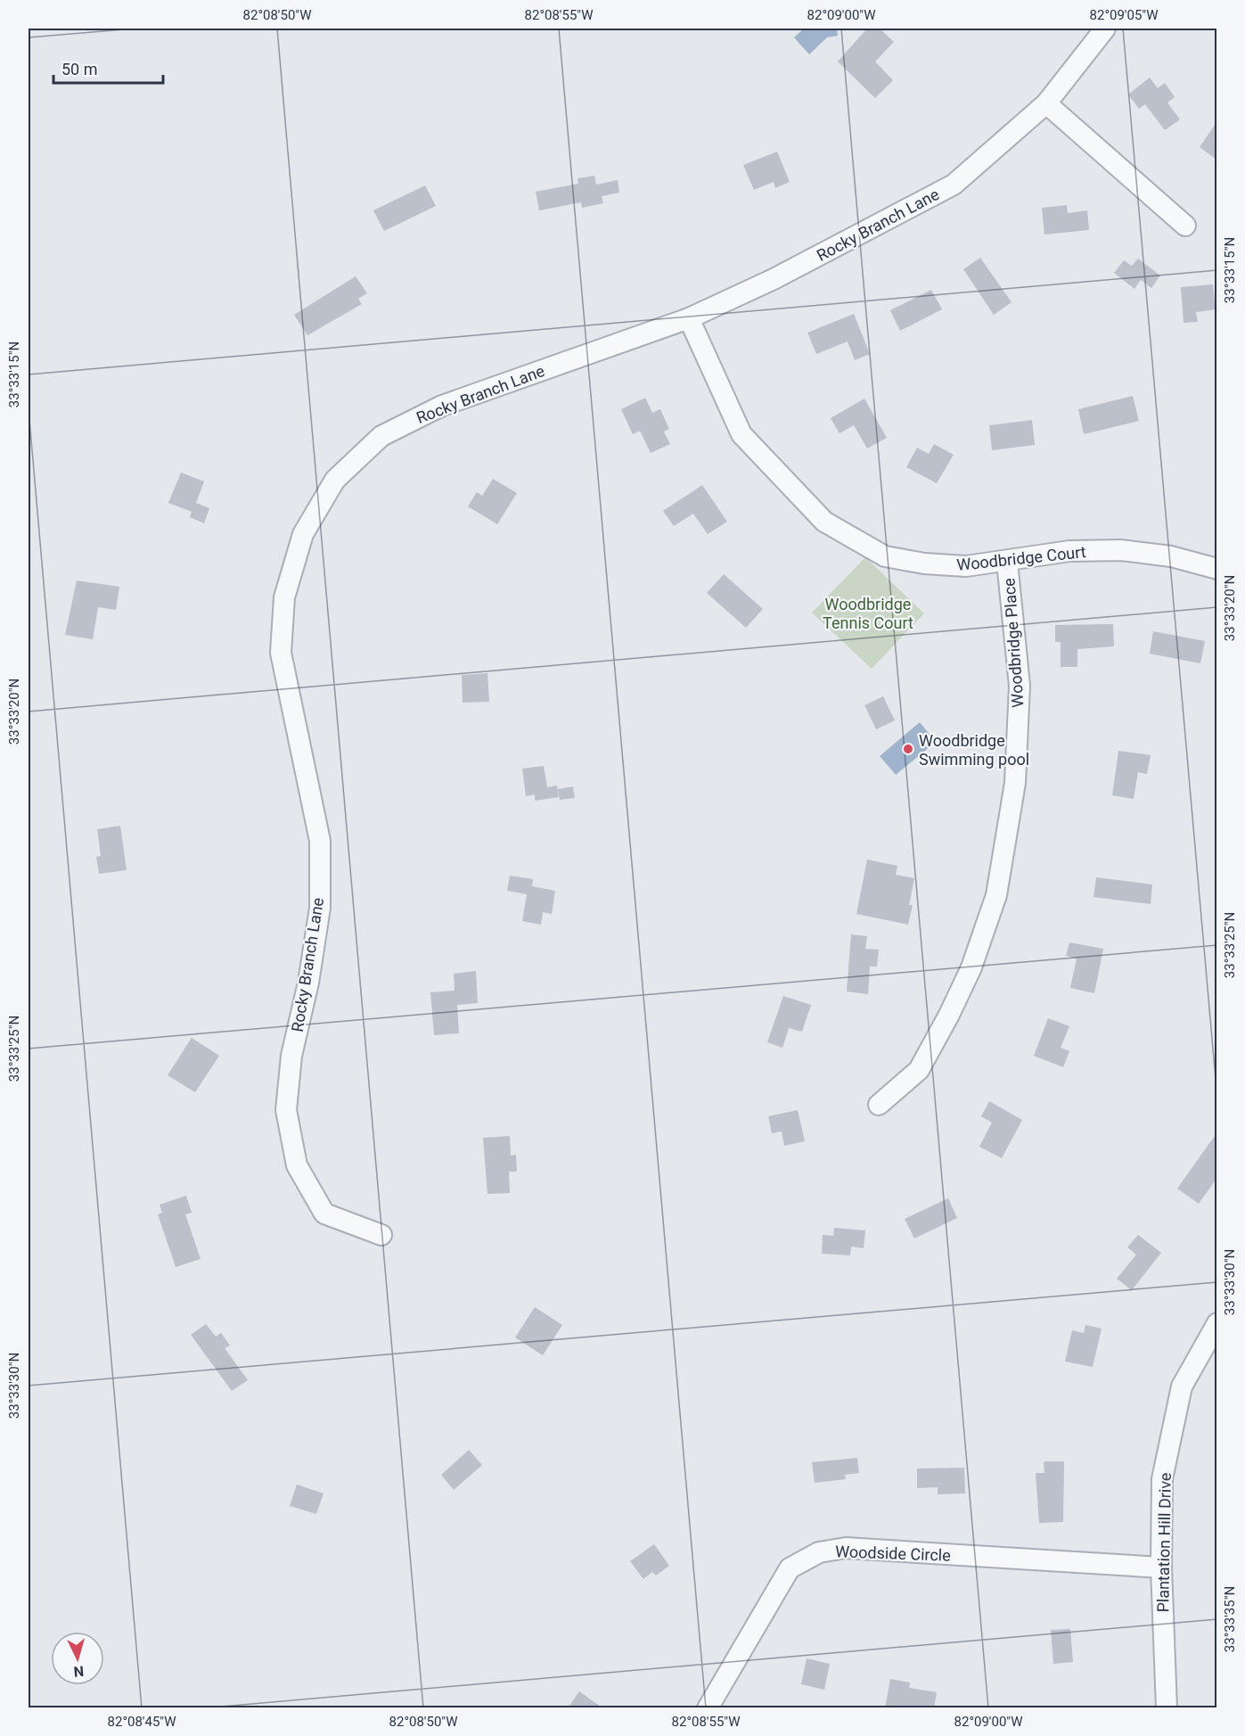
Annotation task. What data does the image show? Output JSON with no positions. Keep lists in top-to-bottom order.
{
  "streets": {
    "street": [
      "Rocky Branch Lane",
      "Woodbridge Court",
      "Woodbridge Place",
      "Plantation Hill Drive",
      "Woodside Circle"
    ]
  },
  "crossings": [
    ["Rocky Branch Lane", "Woodbridge Court"],
    ["Woodbridge Court", "Woodbridge Place"],
    ["Plantation Hill Drive", "Woodside Circle"]
  ],
  "parks": ["Woodbridge Tennis Court"],
  "places": ["Woodbridge Swimming pool"],
  "scale_bar": "50 m",
  "north": "bottom",
  "coordinates": [
    "82°08'50\"W",
    "82°08'55\"W",
    "82°09'00\"W",
    "82°09'05\"W",
    "33°33'15\"N",
    "33°33'20\"N",
    "33°33'25\"N",
    "33°33'30\"N",
    "33°33'35\"N",
    "82°08'45\"W"
  ]
}
